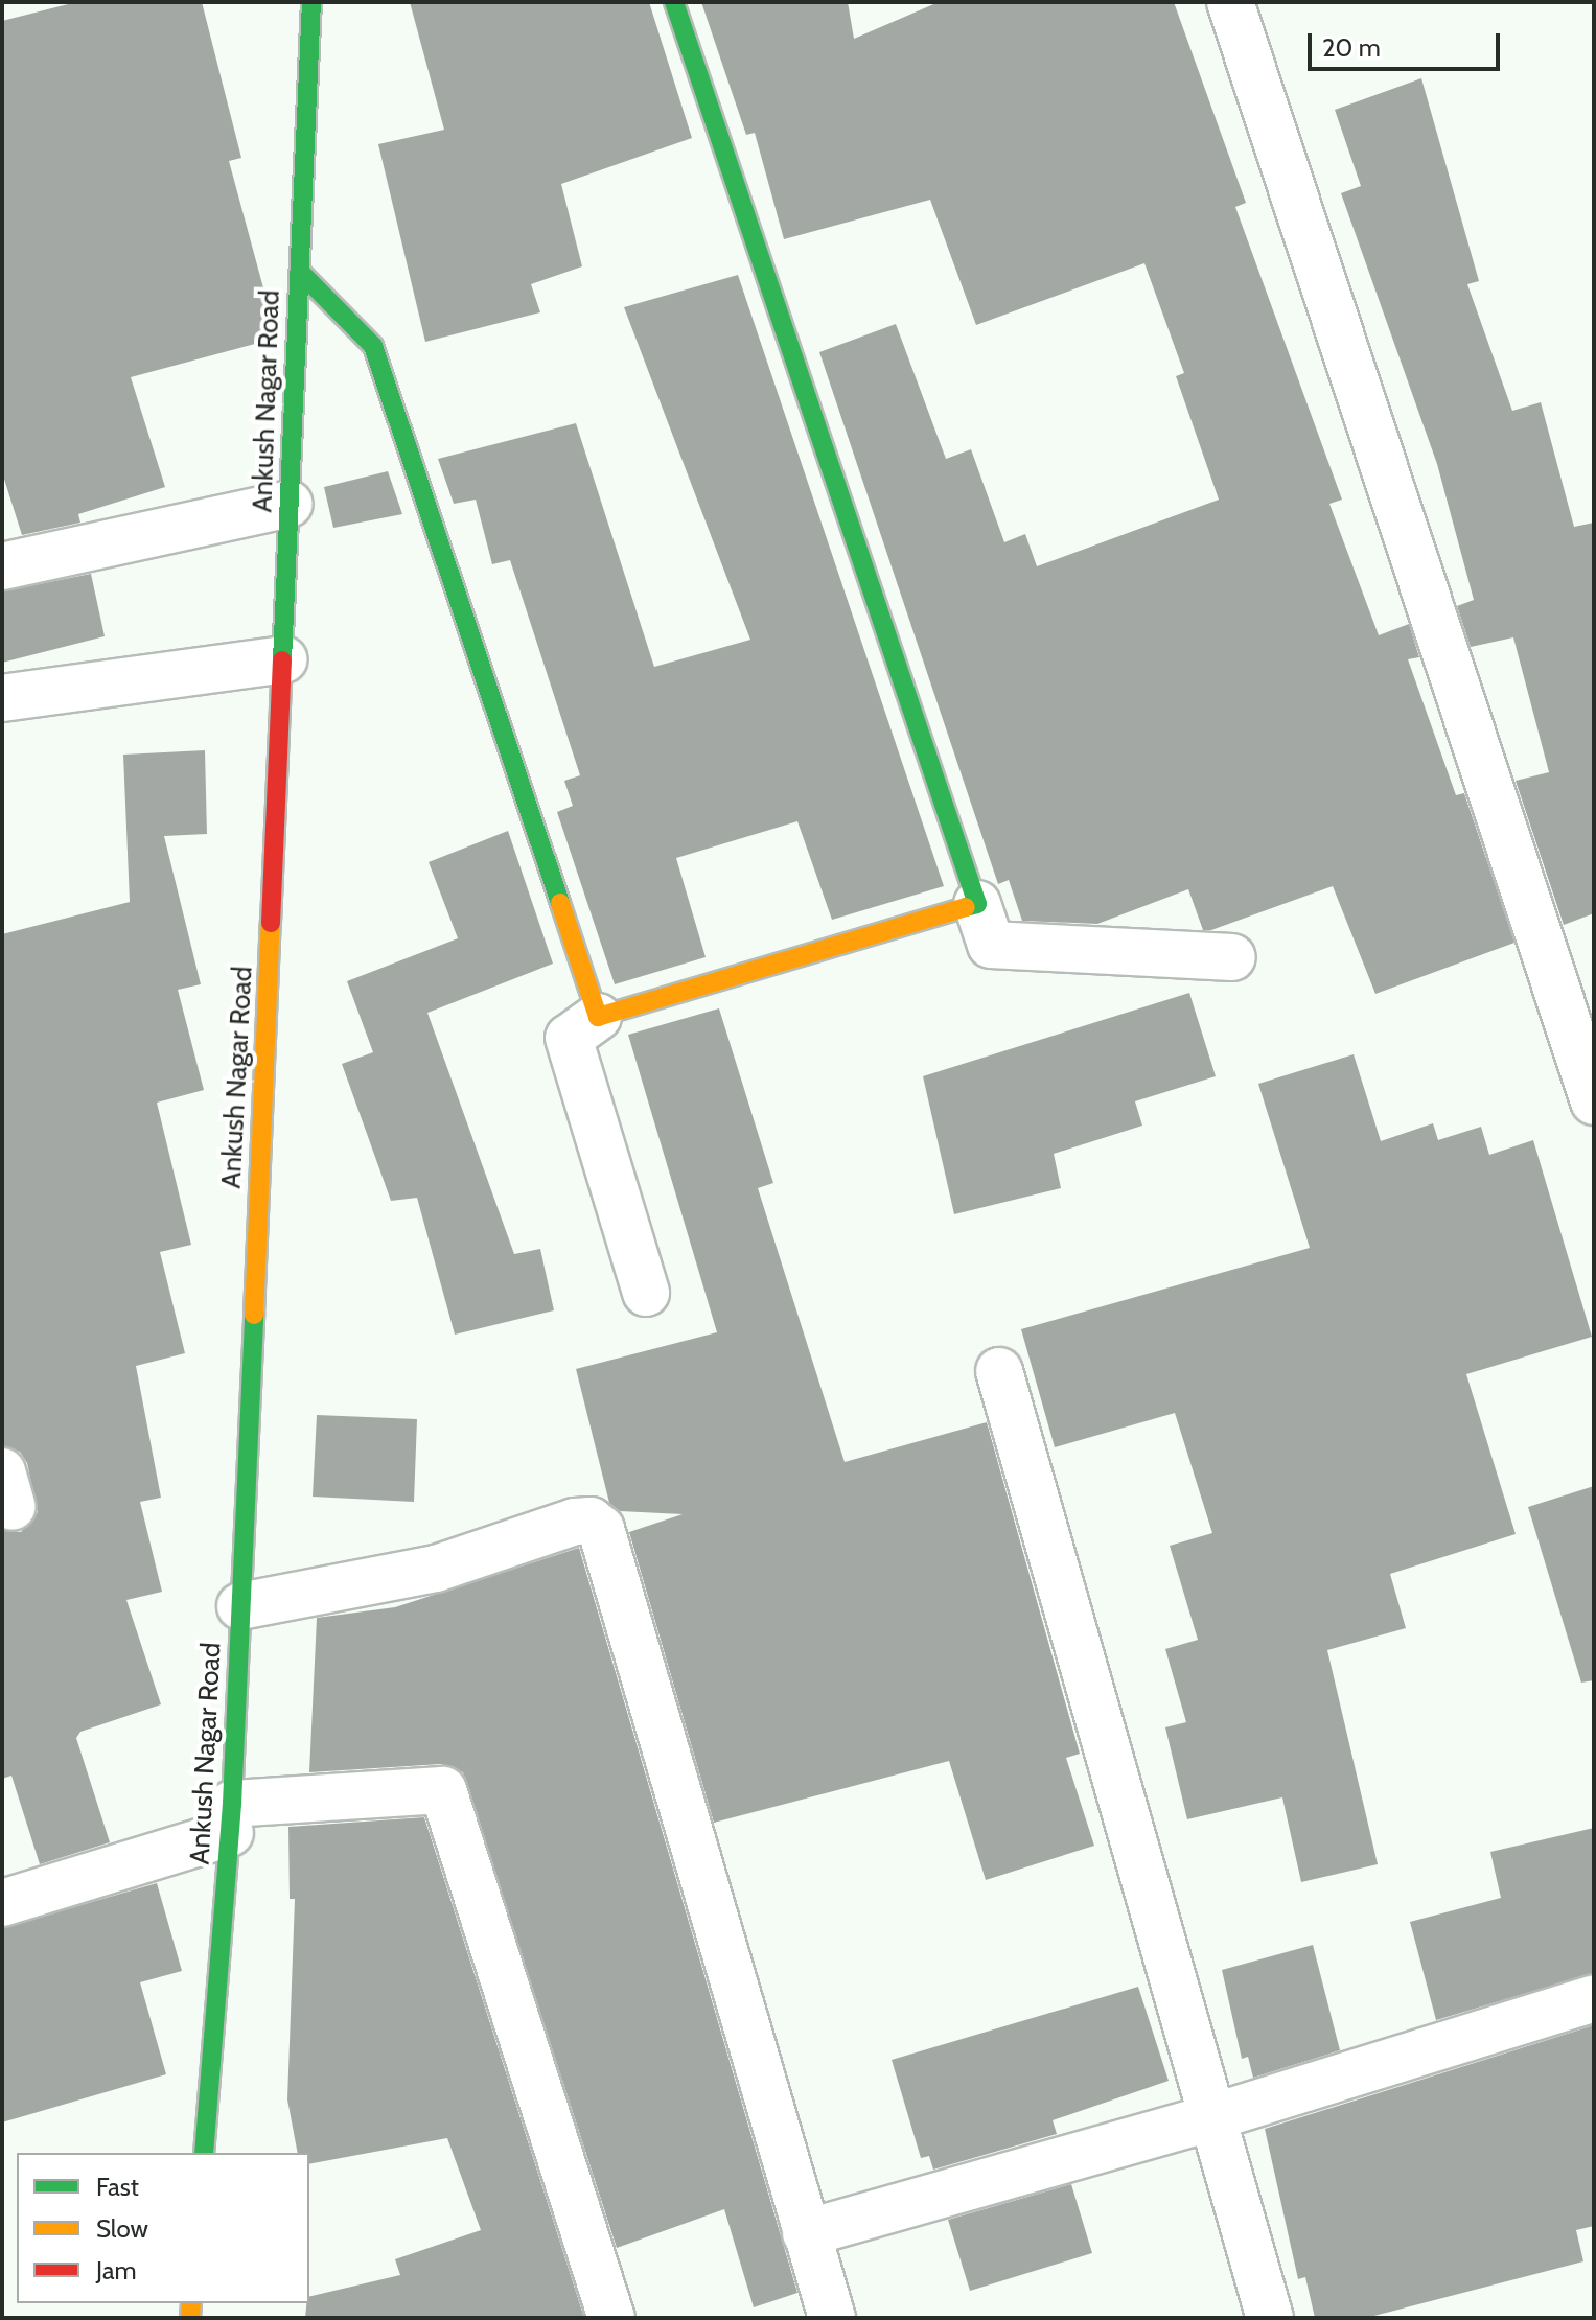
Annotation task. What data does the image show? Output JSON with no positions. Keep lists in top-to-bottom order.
{
  "streets": {
    "street": ["Ankush Nagar Road"]
  },
  "legend": ["Fast", "Slow", "Jam"],
  "scale_bar": "20 m"
}
